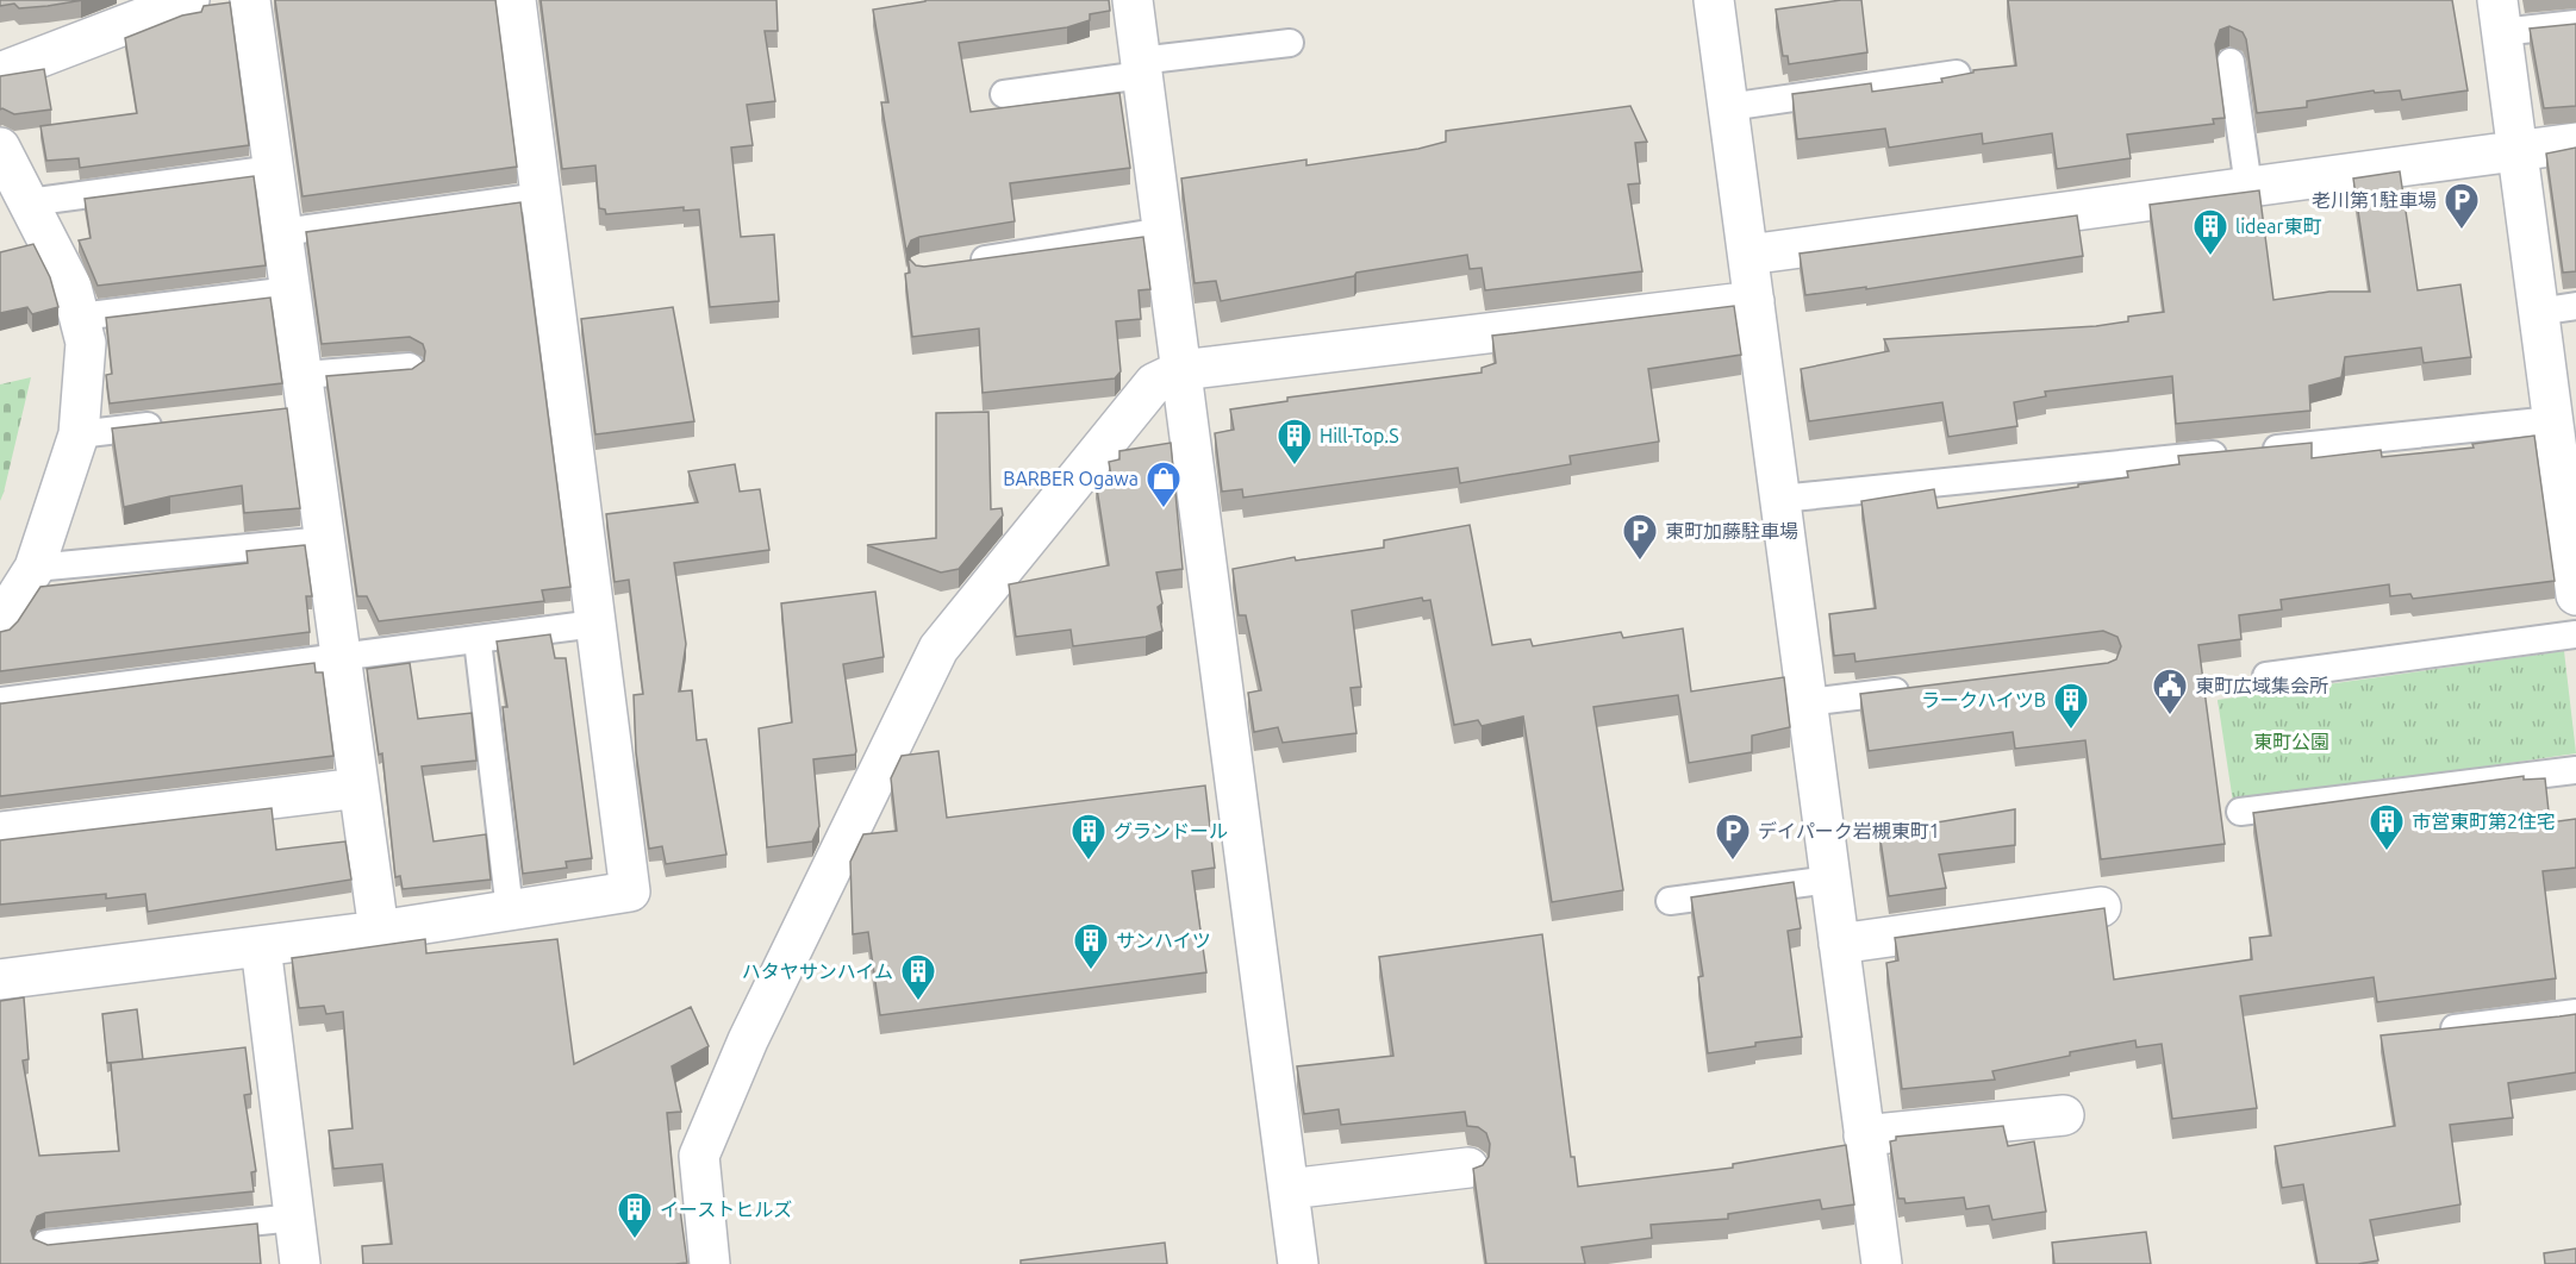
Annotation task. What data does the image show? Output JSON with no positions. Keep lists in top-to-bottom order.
{
  "parks": ["東町公園"],
  "places": {
    "parking": ["老川第1駐車場", "東町加藤駐車場", "デイパーク岩槻東町1"],
    "building": [
      "lidear東町",
      "Hill-Top.S",
      "ラークハイツB",
      "市営東町第2住宅",
      "グランドール",
      "サンハイツ",
      "ハタヤサンハイム",
      "イーストヒルズ"
    ],
    "shop": ["BARBER Ogawa"],
    "public building": ["東町広域集会所"]
  }
}
